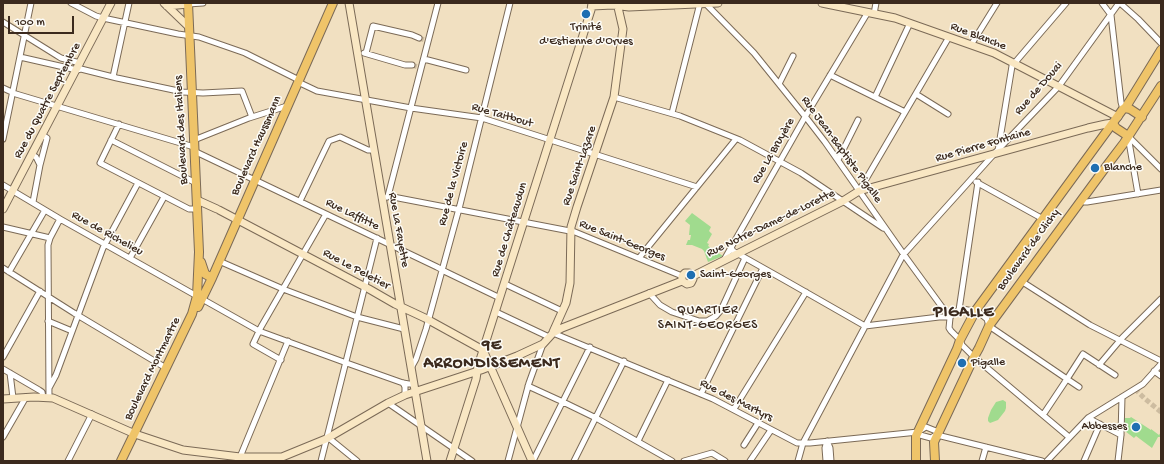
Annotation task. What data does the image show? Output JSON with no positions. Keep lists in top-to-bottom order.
{
  "streets": {
    "main road": [
      "Boulevard des Italiens",
      "Boulevard Haussmann",
      "Boulevard de Clichy",
      "Boulevard Montmartre"
    ],
    "street": [
      "Rue Blanche",
      "Rue de Douai",
      "Rue du Quatre Septembre",
      "Rue Taitbout",
      "Rue Pierre Fontaine",
      "Rue Jean-Baptiste Pigalle",
      "Rue La Bruyère",
      "Rue Saint-Lazare",
      "Rue de la Victoire",
      "Rue Laffitte",
      "Rue Notre-Dame-de-Lorette",
      "Rue La Fayette",
      "Rue de Châteaudun",
      "Rue de Richelieu",
      "Rue Saint-Georges",
      "Rue Le Peletier",
      "Rue des Martyrs"
    ]
  },
  "crossings": [
    ["Rue Blanche", "Rue de Douai"],
    ["Rue Blanche", "Rue Pierre Fontaine"],
    ["Rue Blanche", "Rue La Bruyère"],
    ["Rue Blanche", "Boulevard de Clichy"],
    ["Rue de Douai", "Rue Pierre Fontaine"],
    ["Rue de Douai", "Rue Jean-Baptiste Pigalle"],
    ["Rue de Douai", "Rue des Martyrs"],
    ["Rue du Quatre Septembre", "Rue Taitbout"],
    ["Rue du Quatre Septembre", "Rue Laffitte"],
    ["Rue du Quatre Septembre", "Rue de Richelieu"],
    ["Rue Taitbout", "Boulevard des Italiens"],
    ["Rue Taitbout", "Boulevard Haussmann"],
    ["Rue Taitbout", "Rue Saint-Lazare"],
    ["Rue Taitbout", "Rue de la Victoire"],
    ["Rue Taitbout", "Rue La Fayette"],
    ["Rue Taitbout", "Rue de Châteaudun"],
    ["Boulevard des Italiens", "Boulevard Haussmann"],
    ["Boulevard des Italiens", "Rue Laffitte"],
    ["Boulevard des Italiens", "Rue de Richelieu"],
    ["Boulevard des Italiens", "Rue Le Peletier"],
    ["Boulevard des Italiens", "Boulevard Montmartre"],
    ["Boulevard Haussmann", "Rue Laffitte"],
    ["Boulevard Haussmann", "Rue de Richelieu"],
    ["Boulevard Haussmann", "Rue Le Peletier"],
    ["Boulevard Haussmann", "Boulevard Montmartre"],
    ["Rue Pierre Fontaine", "Rue Jean-Baptiste Pigalle"],
    ["Rue Pierre Fontaine", "Rue Notre-Dame-de-Lorette"],
    ["Rue Pierre Fontaine", "Boulevard de Clichy"],
    ["Rue Jean-Baptiste Pigalle", "Rue La Bruyère"],
    ["Rue Jean-Baptiste Pigalle", "Rue Notre-Dame-de-Lorette"],
    ["Rue La Bruyère", "Rue Notre-Dame-de-Lorette"],
    ["Rue Saint-Lazare", "Rue Saint-Georges"],
    ["Rue Saint-Lazare", "Rue des Martyrs"],
    ["Rue de la Victoire", "Rue Laffitte"],
    ["Rue de la Victoire", "Rue La Fayette"],
    ["Rue de la Victoire", "Rue Saint-Georges"],
    ["Rue de la Victoire", "Rue Le Peletier"],
    ["Rue Laffitte", "Rue La Fayette"],
    ["Rue Laffitte", "Rue de Châteaudun"],
    ["Rue Notre-Dame-de-Lorette", "Rue Saint-Georges"],
    ["Rue La Fayette", "Rue de Richelieu"],
    ["Rue La Fayette", "Rue Le Peletier"],
    ["Rue de Châteaudun", "Rue Saint-Georges"],
    ["Rue de Châteaudun", "Rue Le Peletier"],
    ["Rue de Châteaudun", "Rue des Martyrs"],
    ["Rue de Richelieu", "Boulevard Montmartre"],
    ["Boulevard de Clichy", "Rue des Martyrs"]
  ],
  "districts": ["QUARTIER SAINT-GEORGES", "PIGALLE", "9E ARRONDISSEMENT"],
  "places": [
    "Trinité d'Estienne d'Orves",
    "Blanche",
    "Saint-Georges",
    "Pigalle",
    "Abbesses"
  ],
  "scale_bar": "100 m"
}
